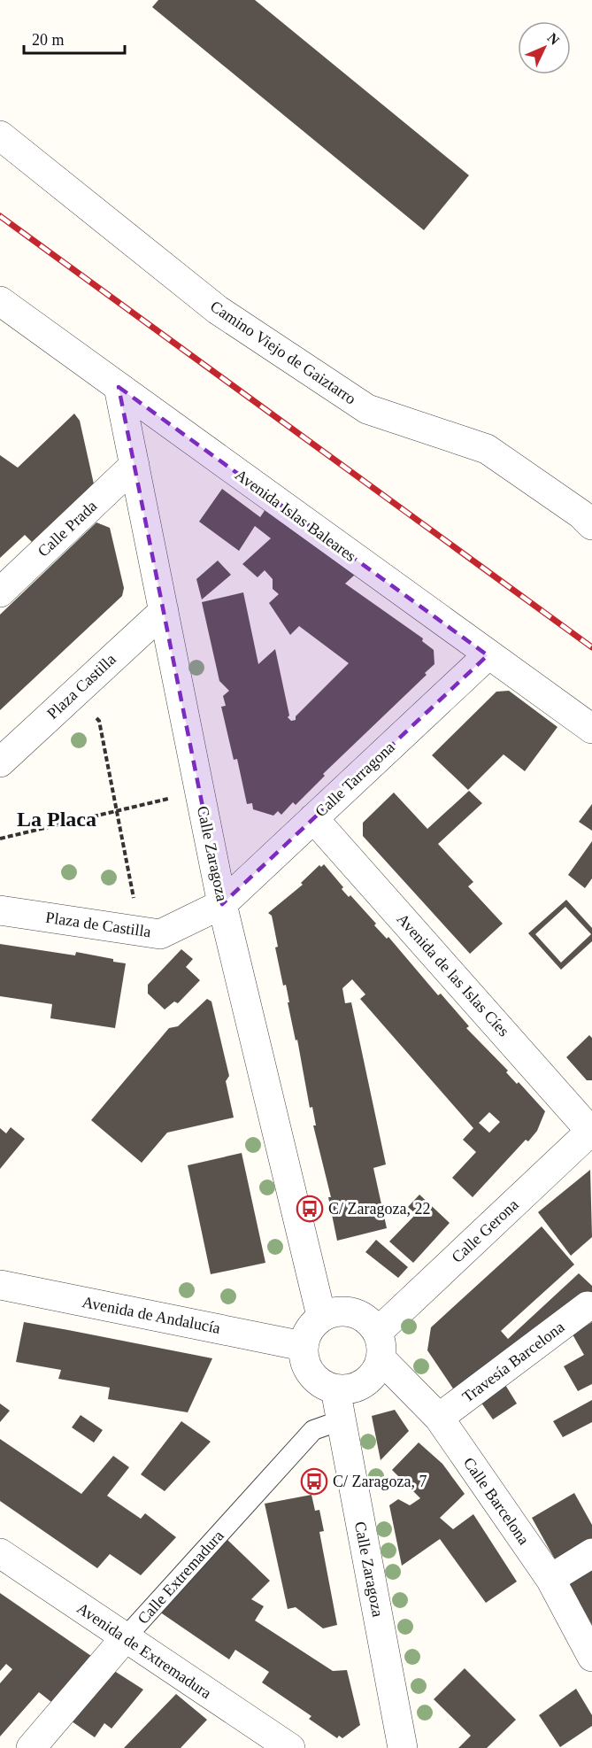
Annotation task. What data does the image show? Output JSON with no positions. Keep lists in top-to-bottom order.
{
  "streets": {
    "street": [
      "Camino Viejo de Gaiztarro",
      "Avenida Islas Baleares",
      "Calle Prada",
      "Plaza Castilla",
      "Calle Tarragona",
      "Calle Zaragoza",
      "Plaza de Castilla",
      "Avenida de las Islas Cíes",
      "Calle Gerona",
      "Avenida de Andalucía",
      "Travesía Barcelona",
      "Calle Barcelona",
      "Calle Extremadura",
      "Avenida de Extremadura"
    ]
  },
  "crossings": [
    ["Avenida Islas Baleares", "Calle Tarragona"],
    ["Avenida Islas Baleares", "Calle Zaragoza"],
    ["Calle Prada", "Calle Zaragoza"],
    ["Plaza Castilla", "Calle Zaragoza"],
    ["Calle Tarragona", "Calle Zaragoza"],
    ["Calle Tarragona", "Plaza de Castilla"],
    ["Calle Tarragona", "Avenida de las Islas Cíes"],
    ["Calle Zaragoza", "Plaza de Castilla"],
    ["Calle Zaragoza", "Calle Gerona"],
    ["Calle Zaragoza", "Avenida de Andalucía"],
    ["Calle Zaragoza", "Calle Barcelona"],
    ["Calle Zaragoza", "Calle Extremadura"],
    ["Avenida de las Islas Cíes", "Calle Gerona"],
    ["Calle Gerona", "Avenida de Andalucía"],
    ["Calle Gerona", "Calle Barcelona"],
    ["Avenida de Andalucía", "Calle Barcelona"],
    ["Travesía Barcelona", "Calle Barcelona"],
    ["Calle Extremadura", "Avenida de Extremadura"]
  ],
  "districts": ["La Placa"],
  "places": {
    "bus stop": ["C/ Zaragoza, 22", "C/ Zaragoza, 7"]
  },
  "scale_bar": "20 m",
  "north": "top right"
}
